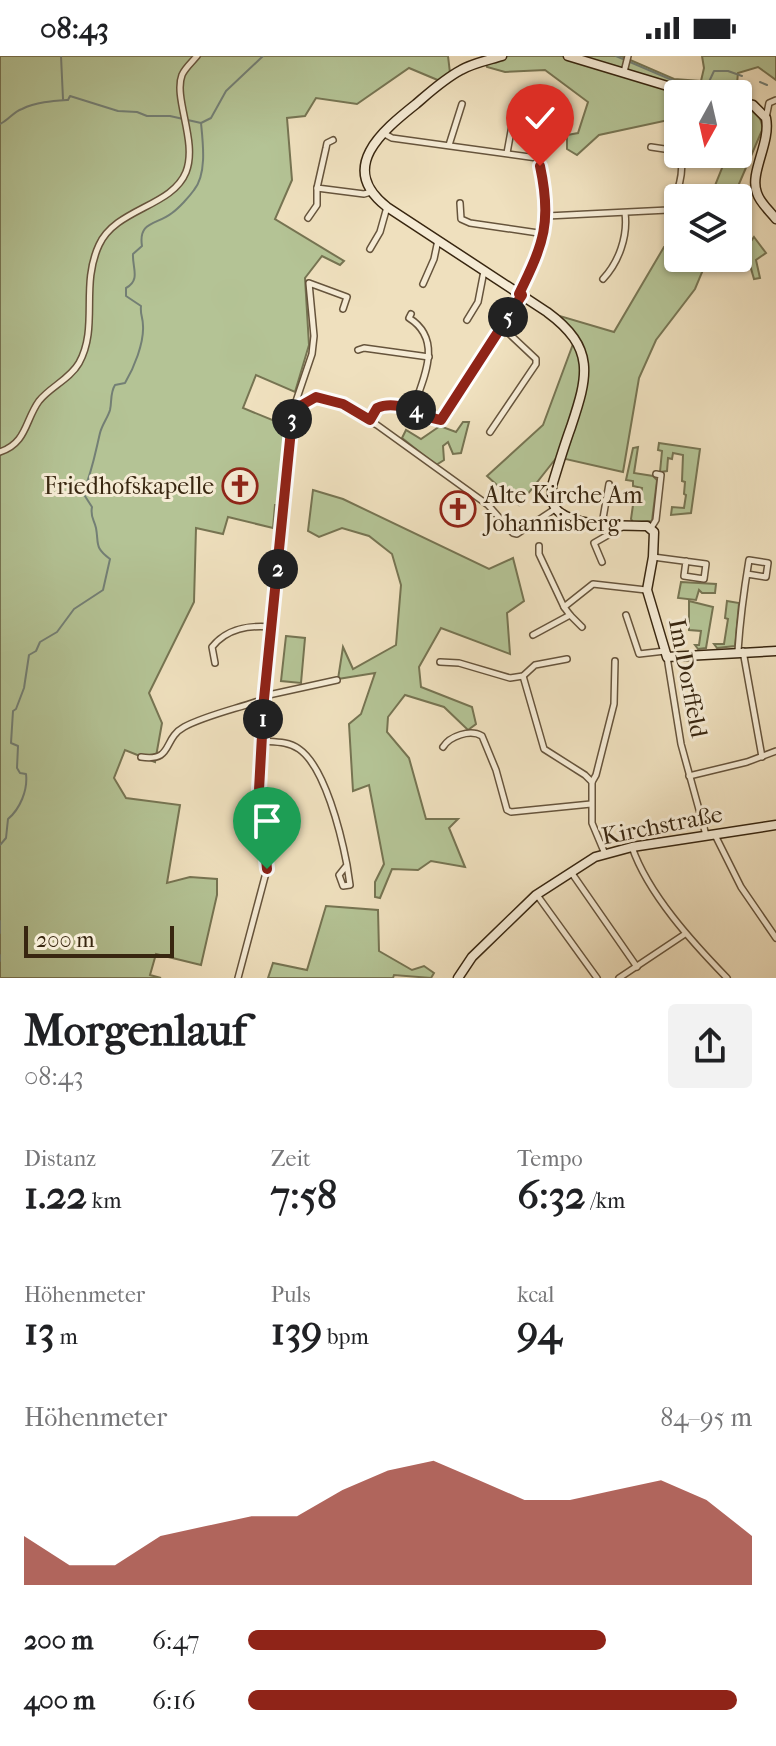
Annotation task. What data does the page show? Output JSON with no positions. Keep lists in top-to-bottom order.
{
  "streets": {
    "street": ["Im Dorffeld", "Kirchstraße"]
  },
  "crossings": [
    ["Im Dorffeld", "Kirchstraße"]
  ],
  "places": {
    "church": ["Friedhofskapelle", "Alte Kirche Am Johannisberg"]
  },
  "scale_bar": "200 m",
  "north": "bottom",
  "page": {
    "status": "08:43",
    "pins": [
      "5",
      "4",
      "3",
      "2",
      "1"
    ],
    "scale": "200 m",
    "heading": ["Morgenlauf", "08:43"],
    "stats": [
      ["Distanz", "1.22 km"],
      ["Zeit", "7:58"],
      ["Tempo", "6:32 /km"],
      ["Höhenmeter", "13 m"],
      ["Puls", "139 bpm"],
      ["kcal", "94"]
    ],
    "chart": ["Höhenmeter", "84–95 m"],
    "list": [
      {
        "name": "200 m",
        "note": "6:47"
      },
      {
        "name": "400 m",
        "note": "6:16"
      }
    ]
  }
}
